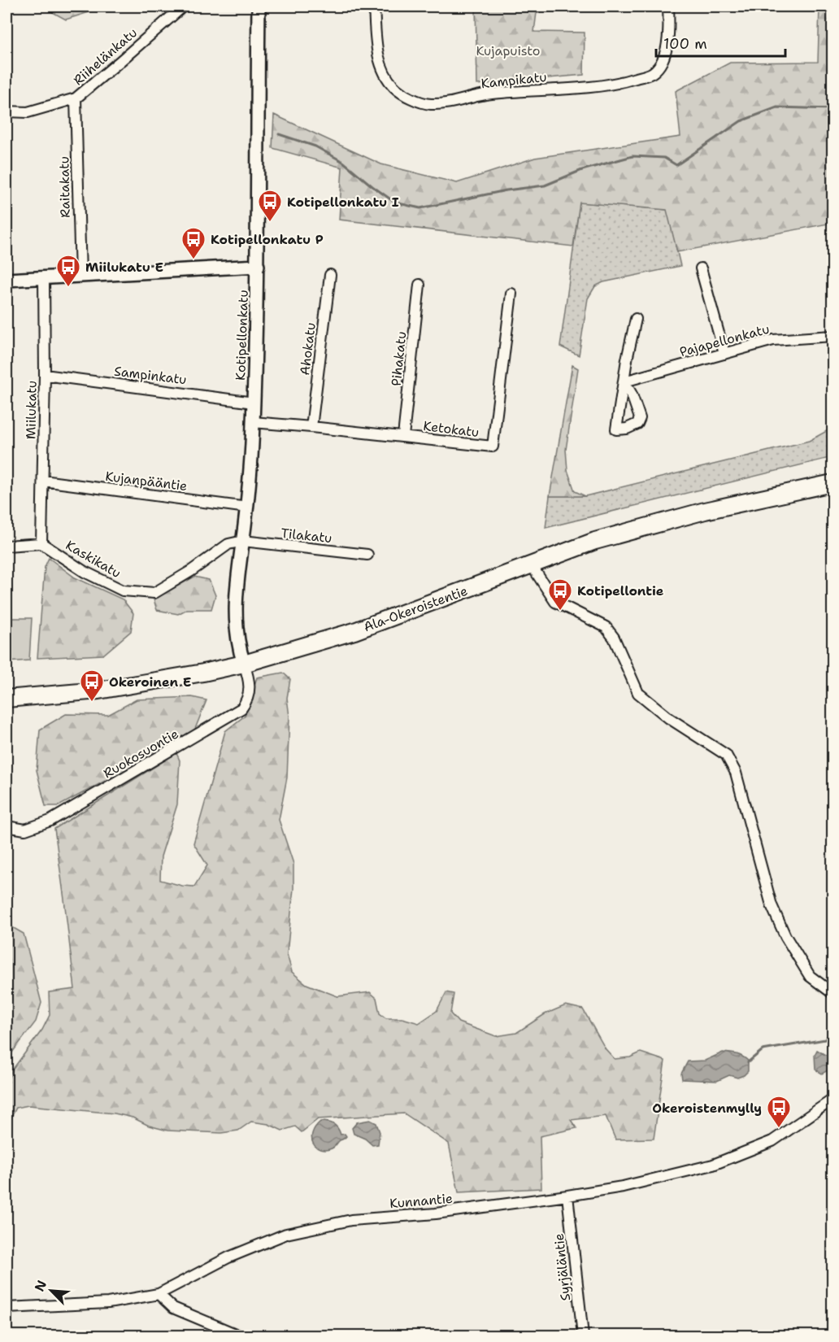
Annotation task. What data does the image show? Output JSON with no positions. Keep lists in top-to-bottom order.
{
  "streets": {
    "main road": ["Ala-Okeroistentie"],
    "street": [
      "Riihelänkatu",
      "Kampikatu",
      "Raitakatu",
      "Kotipellonkatu",
      "Pajapellonkatu",
      "Ahokatu",
      "Pihakatu",
      "Sampinkatu",
      "Miilukatu",
      "Ketokatu",
      "Kujanpääntie",
      "Tilakatu",
      "Kaskikatu",
      "Ruokosuontie",
      "Kunnantie",
      "Syrjäläntie"
    ]
  },
  "crossings": [
    ["Riihelänkatu", "Raitakatu"],
    ["Kotipellonkatu", "Sampinkatu"],
    ["Kotipellonkatu", "Ketokatu"],
    ["Kotipellonkatu", "Kujanpääntie"],
    ["Kotipellonkatu", "Tilakatu"],
    ["Kotipellonkatu", "Kaskikatu"],
    ["Kotipellonkatu", "Ala-Okeroistentie"],
    ["Kotipellonkatu", "Ruokosuontie"],
    ["Ahokatu", "Ketokatu"],
    ["Pihakatu", "Ketokatu"],
    ["Sampinkatu", "Miilukatu"],
    ["Miilukatu", "Kujanpääntie"],
    ["Miilukatu", "Kaskikatu"],
    ["Tilakatu", "Kaskikatu"],
    ["Ala-Okeroistentie", "Ruokosuontie"],
    ["Kunnantie", "Syrjäläntie"]
  ],
  "parks": ["Kujapuisto"],
  "places": {
    "bus stop": [
      "Kotipellonkatu I",
      "Kotipellonkatu P",
      "Miilukatu E",
      "Kotipellontie",
      "Okeroinen E",
      "Okeroistenmylly"
    ]
  },
  "scale_bar": "100 m",
  "north": "top left"
}
